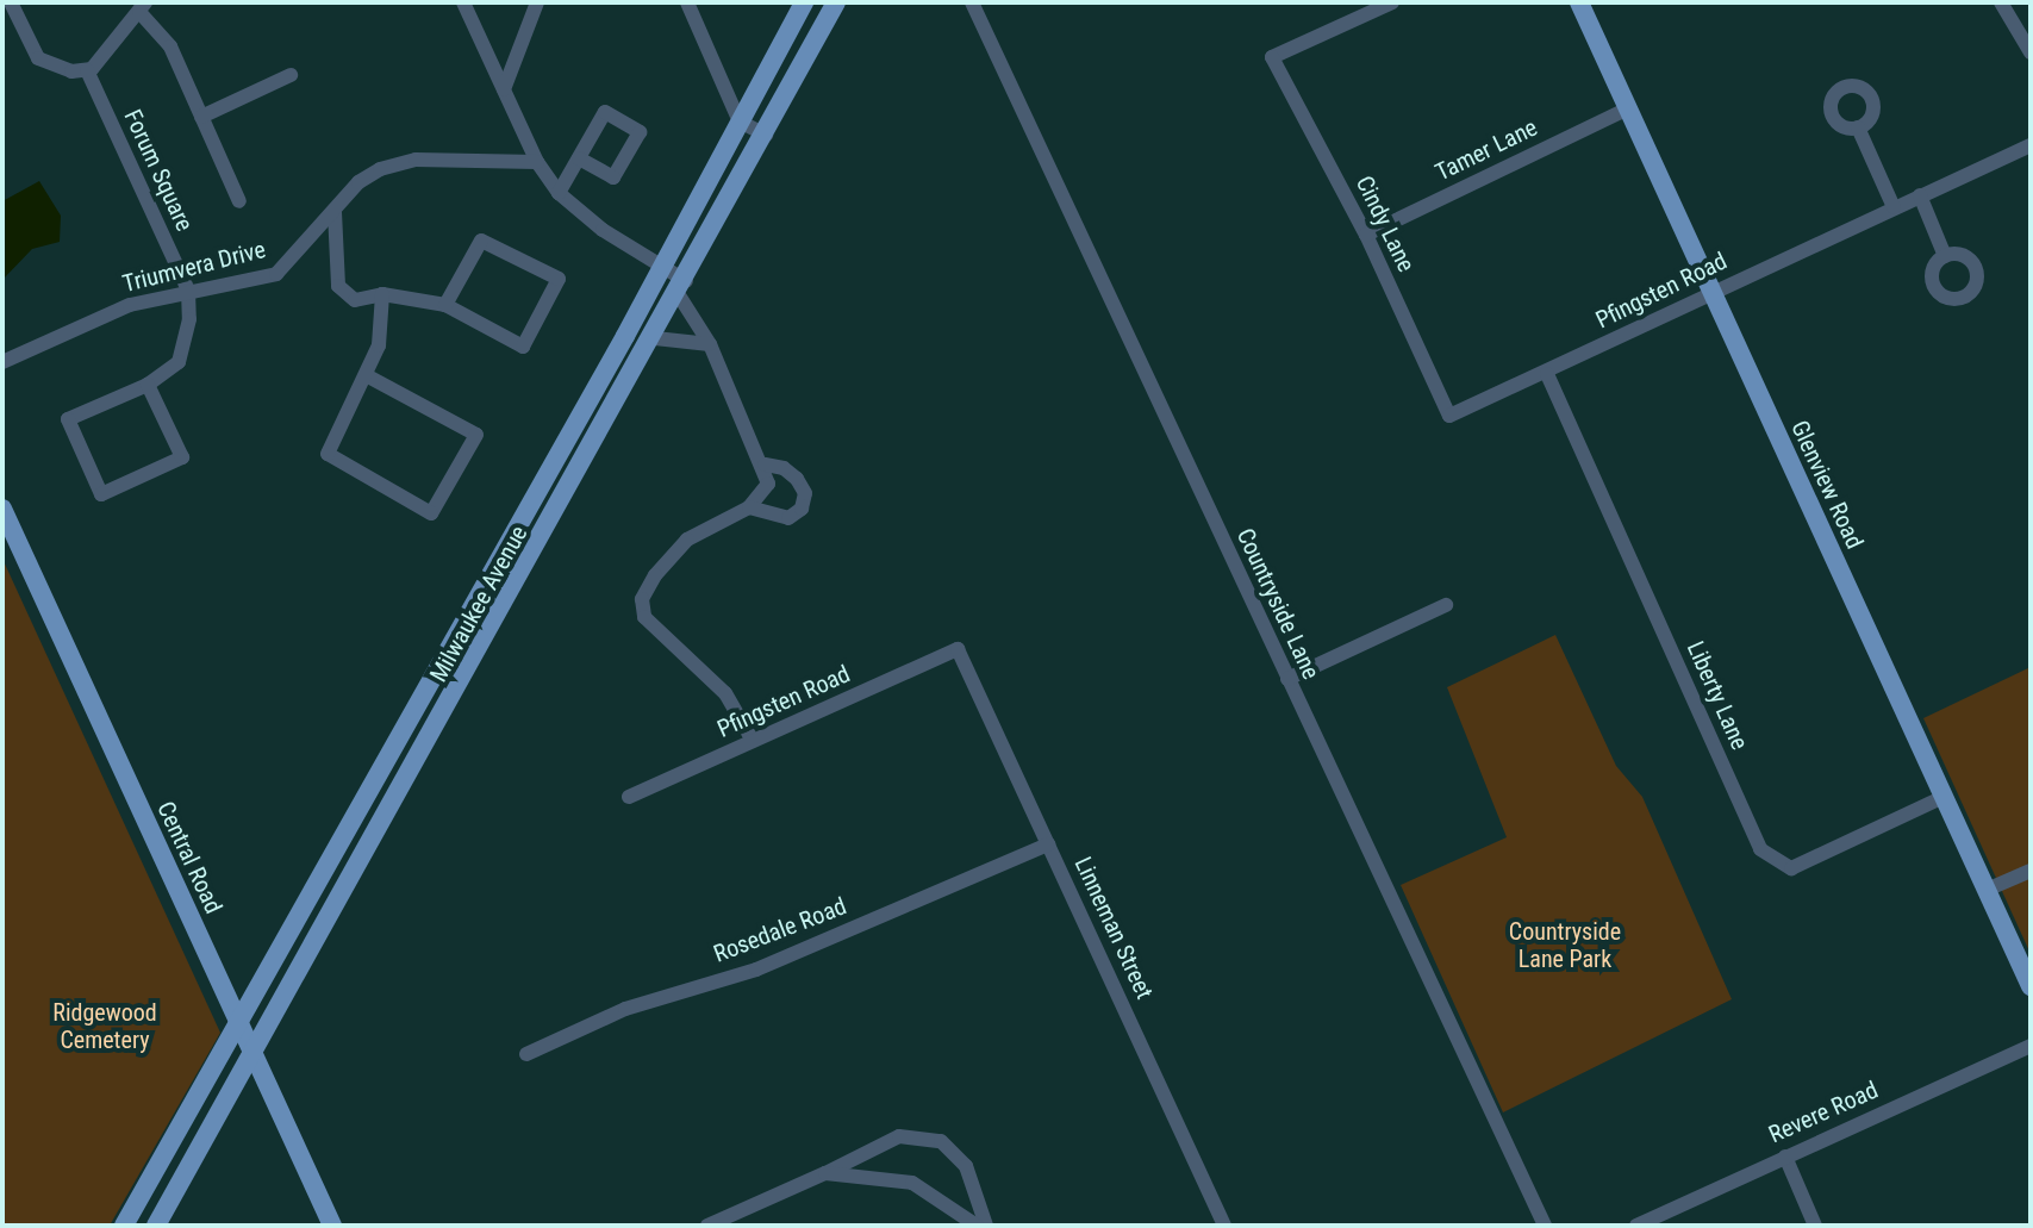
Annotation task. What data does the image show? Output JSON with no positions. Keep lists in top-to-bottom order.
{
  "streets": {
    "main road": ["Glenview Road", "Milwaukee Avenue", "Central Road"],
    "street": [
      "Tamer Lane",
      "Forum Square",
      "Cindy Lane",
      "Triumvera Drive",
      "Pfingsten Road",
      "Countryside Lane",
      "Liberty Lane",
      "Linneman Street",
      "Rosedale Road",
      "Revere Road"
    ]
  },
  "crossings": [
    ["Tamer Lane", "Cindy Lane"],
    ["Tamer Lane", "Glenview Road"],
    ["Forum Square", "Triumvera Drive"],
    ["Cindy Lane", "Pfingsten Road"],
    ["Pfingsten Road", "Glenview Road"],
    ["Pfingsten Road", "Liberty Lane"],
    ["Pfingsten Road", "Linneman Street"],
    ["Glenview Road", "Liberty Lane"],
    ["Milwaukee Avenue", "Central Road"],
    ["Linneman Street", "Rosedale Road"]
  ],
  "parks": ["Countryside Lane Park", "Ridgewood Cemetery"]
}
